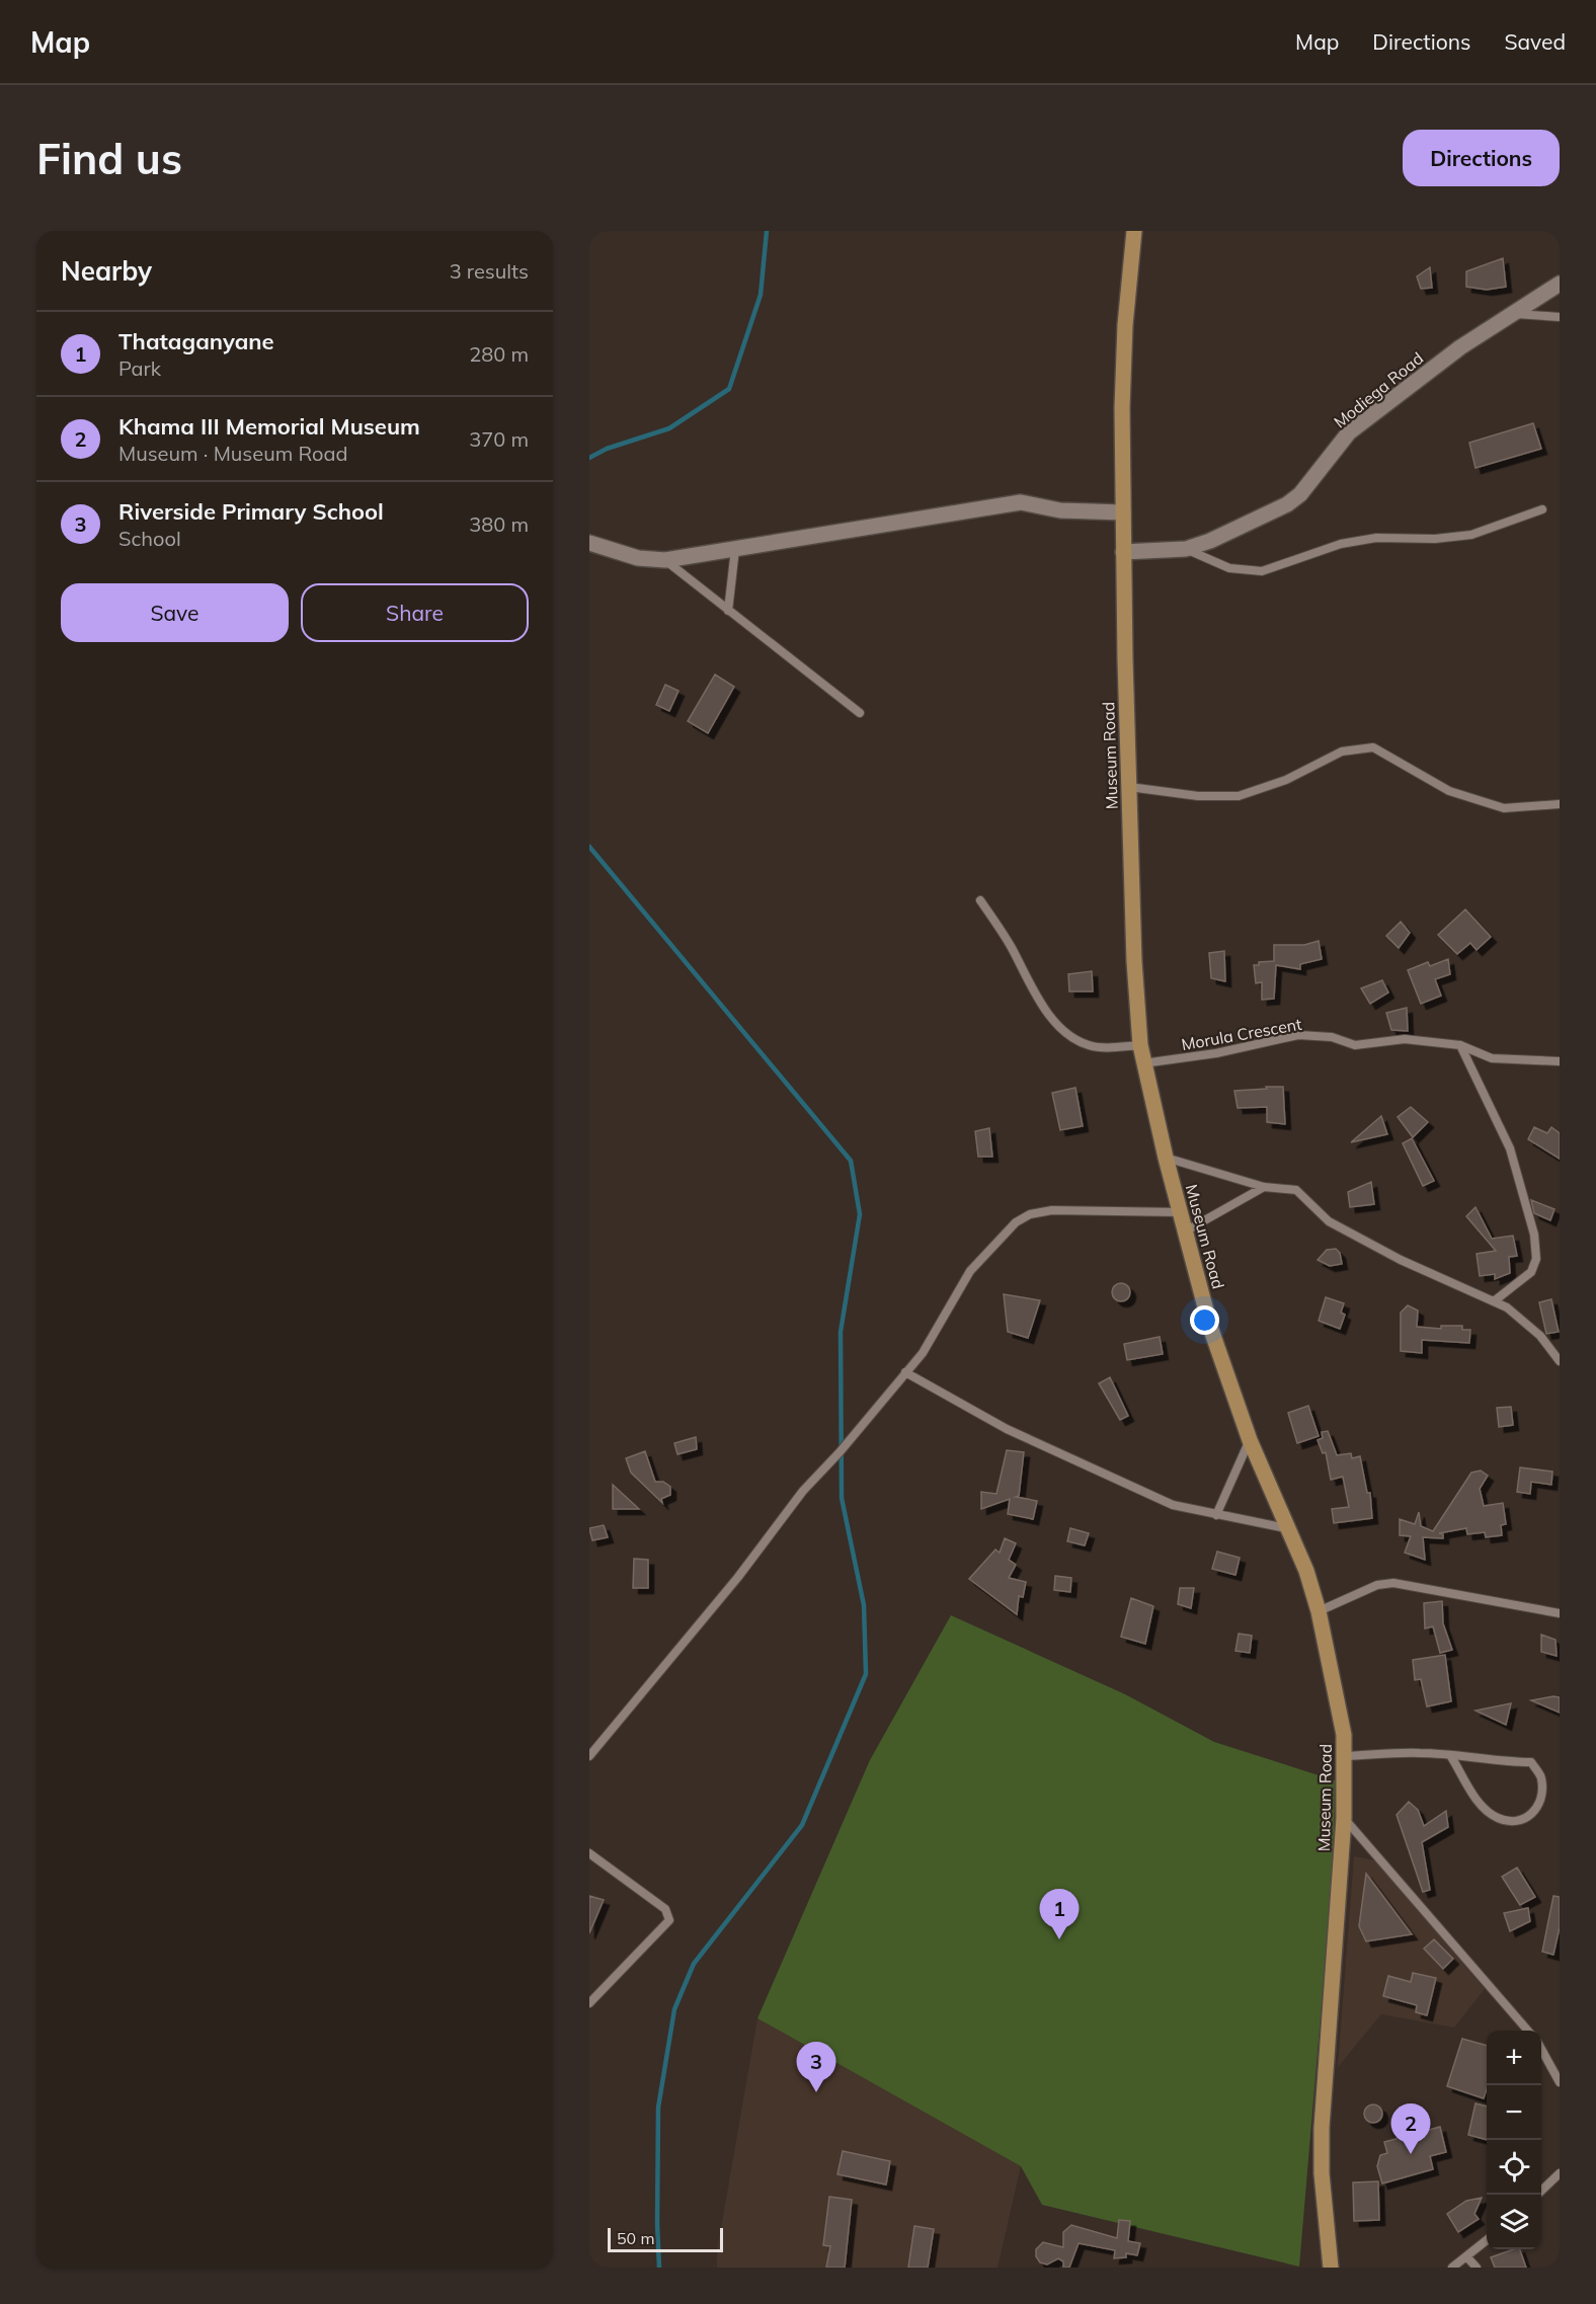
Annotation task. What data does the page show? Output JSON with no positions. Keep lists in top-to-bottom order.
{
  "streets": {
    "street": ["Modiega Road", "Museum Road"],
    "lane": ["Morula Crescent"]
  },
  "crossings": [
    ["Modiega Road", "Museum Road"],
    ["Museum Road", "Morula Crescent"]
  ],
  "scale_bar": "50 m",
  "page": {
    "header": "Map",
    "nav": ["Map", "Directions", "Saved"],
    "buttons": [
      "Directions",
      ["Save", "Share"]
    ],
    "title": "Find us",
    "heading": ["Nearby", "3 results"],
    "list": [
      {
        "mark": "1",
        "name": "Thataganyane",
        "note": "Park",
        "value": "280 m"
      },
      {
        "mark": "2",
        "name": "Khama III Memorial Museum",
        "note": "Museum · Museum Road",
        "value": "370 m"
      },
      {
        "mark": "3",
        "name": "Riverside Primary School",
        "note": "School",
        "value": "380 m"
      }
    ],
    "pins": ["1", "3", "2"],
    "map_buttons": ["+", "−"],
    "scale": "50 m"
  }
}
